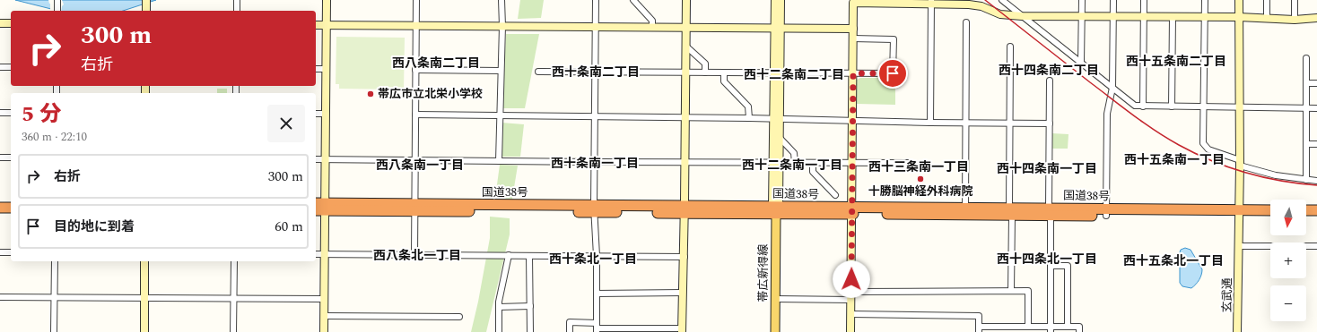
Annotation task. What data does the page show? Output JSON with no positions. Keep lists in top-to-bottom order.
{
  "streets": {
    "highway": ["国道38号"],
    "main road": ["帯広新得線"],
    "street": ["玄武通"]
  },
  "crossings": [
    ["国道38号", "帯広新得線"],
    ["国道38号", "玄武通"]
  ],
  "districts": [
    "西十五条南二丁目",
    "西八条南二丁目",
    "西十四条南二丁目",
    "西十条南二丁目",
    "西十二条南二丁目",
    "西十五条南一丁目",
    "西十条南一丁目",
    "西八条南一丁目",
    "西十二条南一丁目",
    "西十三条南一丁目",
    "西十四条南一丁目",
    "西八条北一丁目",
    "西十条北一丁目",
    "西十四条北一丁目",
    "西十五条北一丁目"
  ],
  "places": ["帯広市立北栄小学校", "十勝脳神経外科病院"],
  "north": "bottom",
  "page": {
    "turn": ["300 m", "右折"],
    "heading": ["5 分", "360 m · 22:10"],
    "list": [
      {
        "name": "右折",
        "value": "300 m"
      },
      {
        "name": "目的地に到着",
        "value": "60 m"
      }
    ],
    "map_buttons": ["+", "−"]
  }
}
